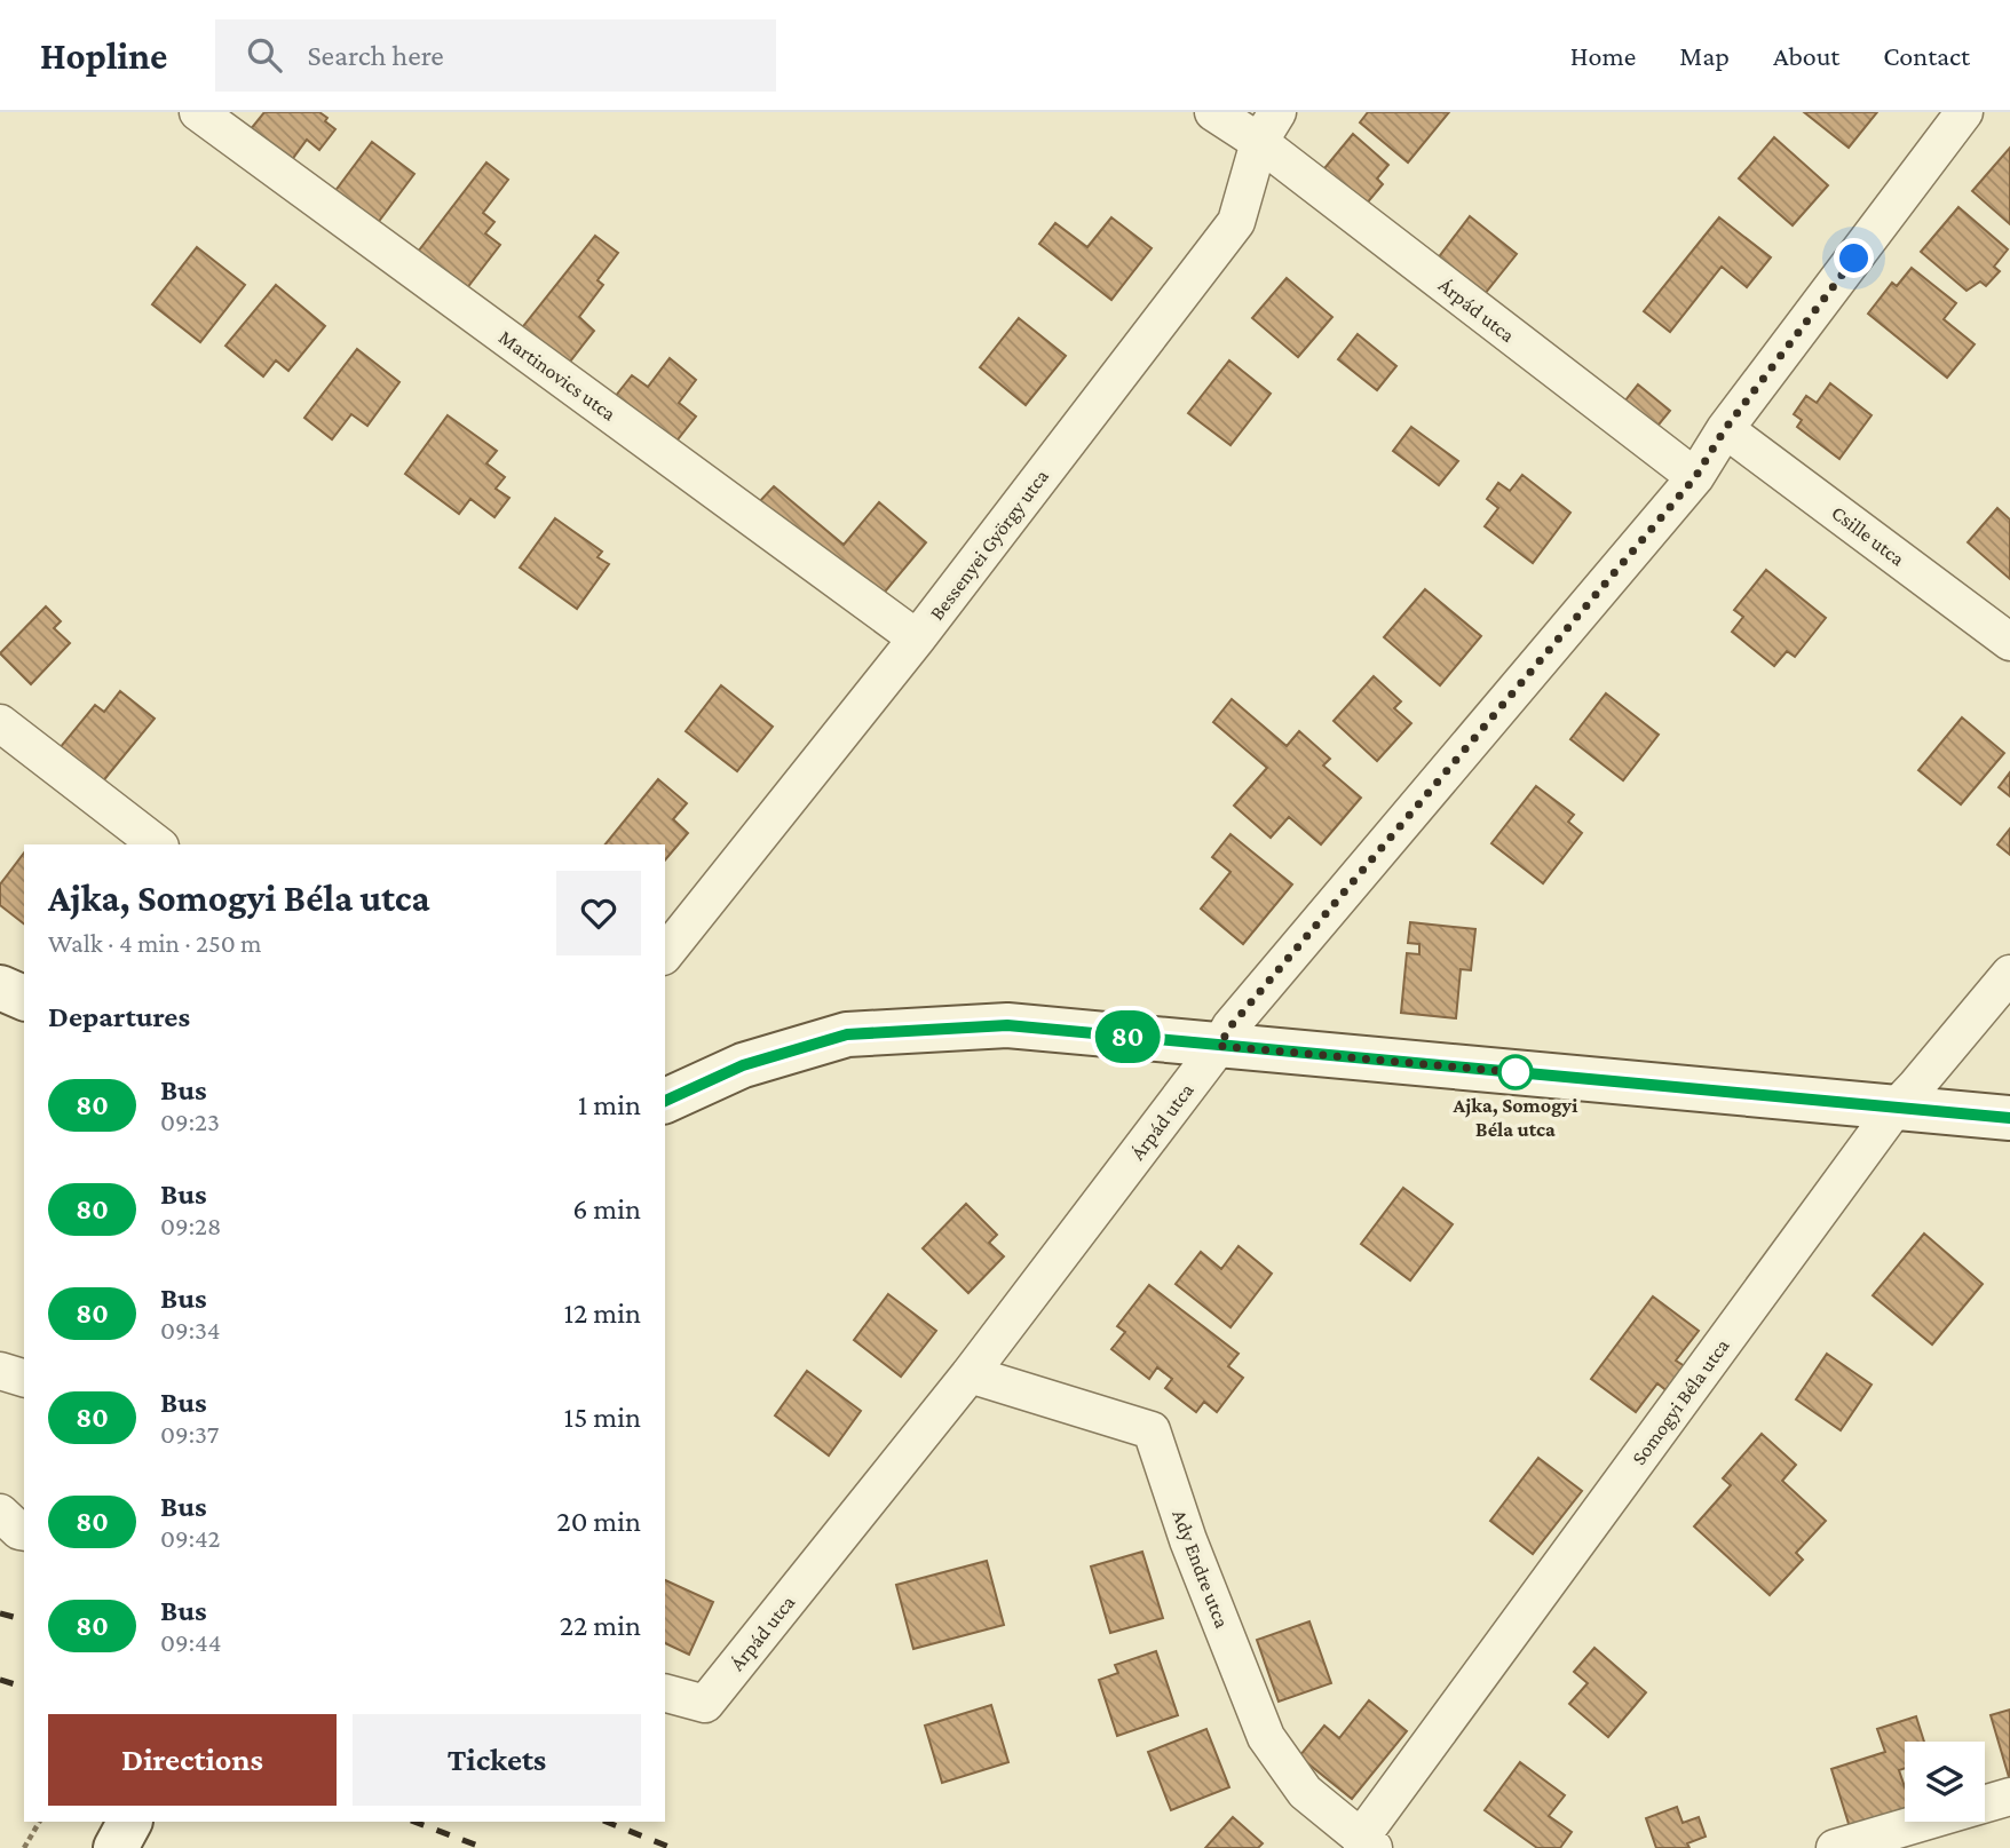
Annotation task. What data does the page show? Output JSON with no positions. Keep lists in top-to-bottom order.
{
  "streets": {
    "street": [
      "Árpád utca",
      "Martinovics utca",
      "Csille utca",
      "Bessenyei György utca",
      "Somogyi Béla utca",
      "Ady Endre utca"
    ]
  },
  "crossings": [
    ["Árpád utca", "Csille utca"],
    ["Árpád utca", "Bessenyei György utca"],
    ["Árpád utca", "Ady Endre utca"],
    ["Martinovics utca", "Bessenyei György utca"],
    ["Somogyi Béla utca", "Ady Endre utca"]
  ],
  "places": ["Ajka, Somogyi Béla utca"],
  "lines": ["bus line 80"],
  "page": {
    "header": "Hopline",
    "search": "Search here",
    "nav": [
      "Home",
      "Map",
      "About",
      "Contact"
    ],
    "on_map": "80",
    "heading": [
      ["Ajka, Somogyi Béla utca", "Walk · 4 min · 250 m"],
      "Departures"
    ],
    "list": [
      {
        "mark": "80",
        "name": "Bus",
        "note": "09:23",
        "value": "1 min"
      },
      {
        "mark": "80",
        "name": "Bus",
        "note": "09:28",
        "value": "6 min"
      },
      {
        "mark": "80",
        "name": "Bus",
        "note": "09:34",
        "value": "12 min"
      },
      {
        "mark": "80",
        "name": "Bus",
        "note": "09:37",
        "value": "15 min"
      },
      {
        "mark": "80",
        "name": "Bus",
        "note": "09:42",
        "value": "20 min"
      },
      {
        "mark": "80",
        "name": "Bus",
        "note": "09:44",
        "value": "22 min"
      }
    ],
    "buttons": ["Directions", "Tickets"]
  }
}
